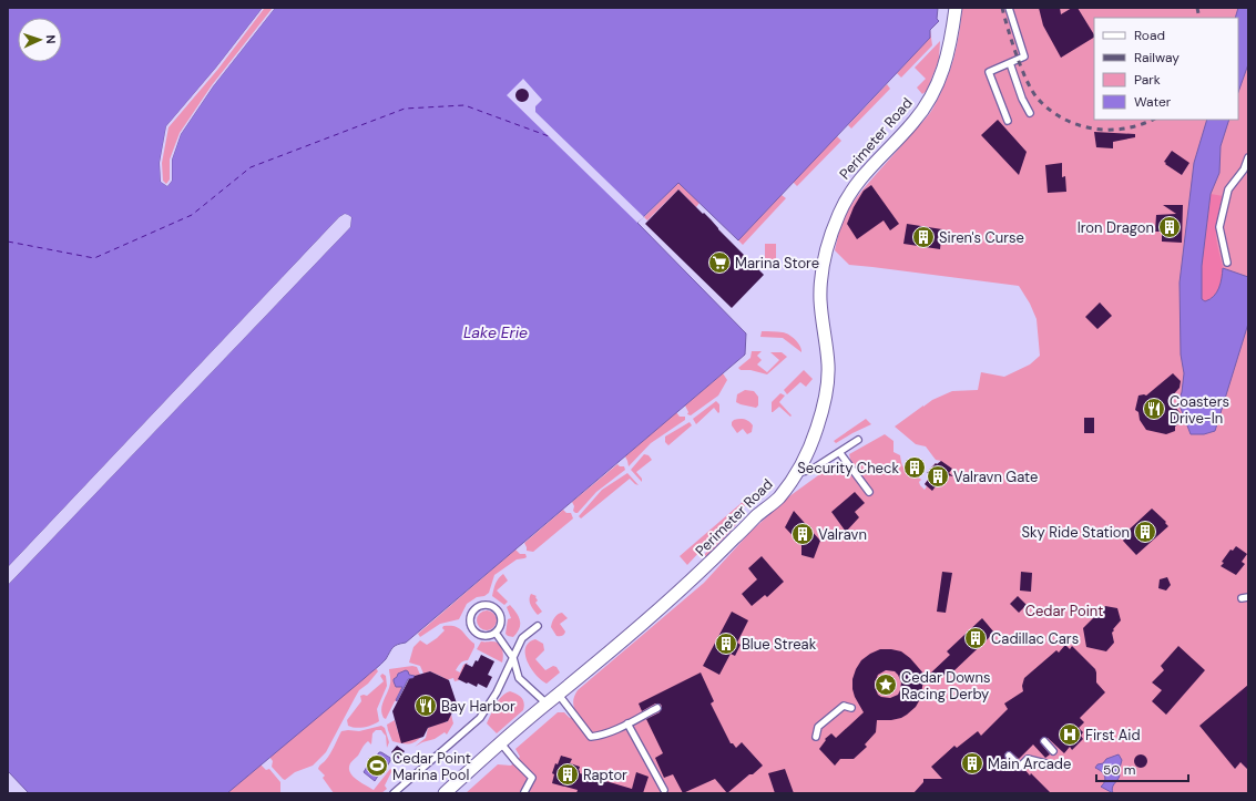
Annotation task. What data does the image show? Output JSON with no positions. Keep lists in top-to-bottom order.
{
  "streets": {
    "street": ["Perimeter Road"]
  },
  "water": ["Lake Erie"],
  "parks": ["Cedar Point"],
  "places": {
    "building": [
      "Iron Dragon",
      "Siren's Curse",
      "Security Check",
      "Valravn Gate",
      "Sky Ride Station",
      "Valravn",
      "Cadillac Cars",
      "Blue Streak",
      "Main Arcade",
      "Raptor"
    ],
    "supermarket": ["Marina Store"],
    "restaurant": ["Coasters Drive-In", "Bay Harbor"],
    "place": ["Cedar Downs Racing Derby"],
    "hospital": ["First Aid"],
    "sports": ["Cedar Point Marina Pool"]
  },
  "legend": [
    "Road",
    "Railway",
    "Park",
    "Water"
  ],
  "scale_bar": "50 m",
  "north": "right"
}
